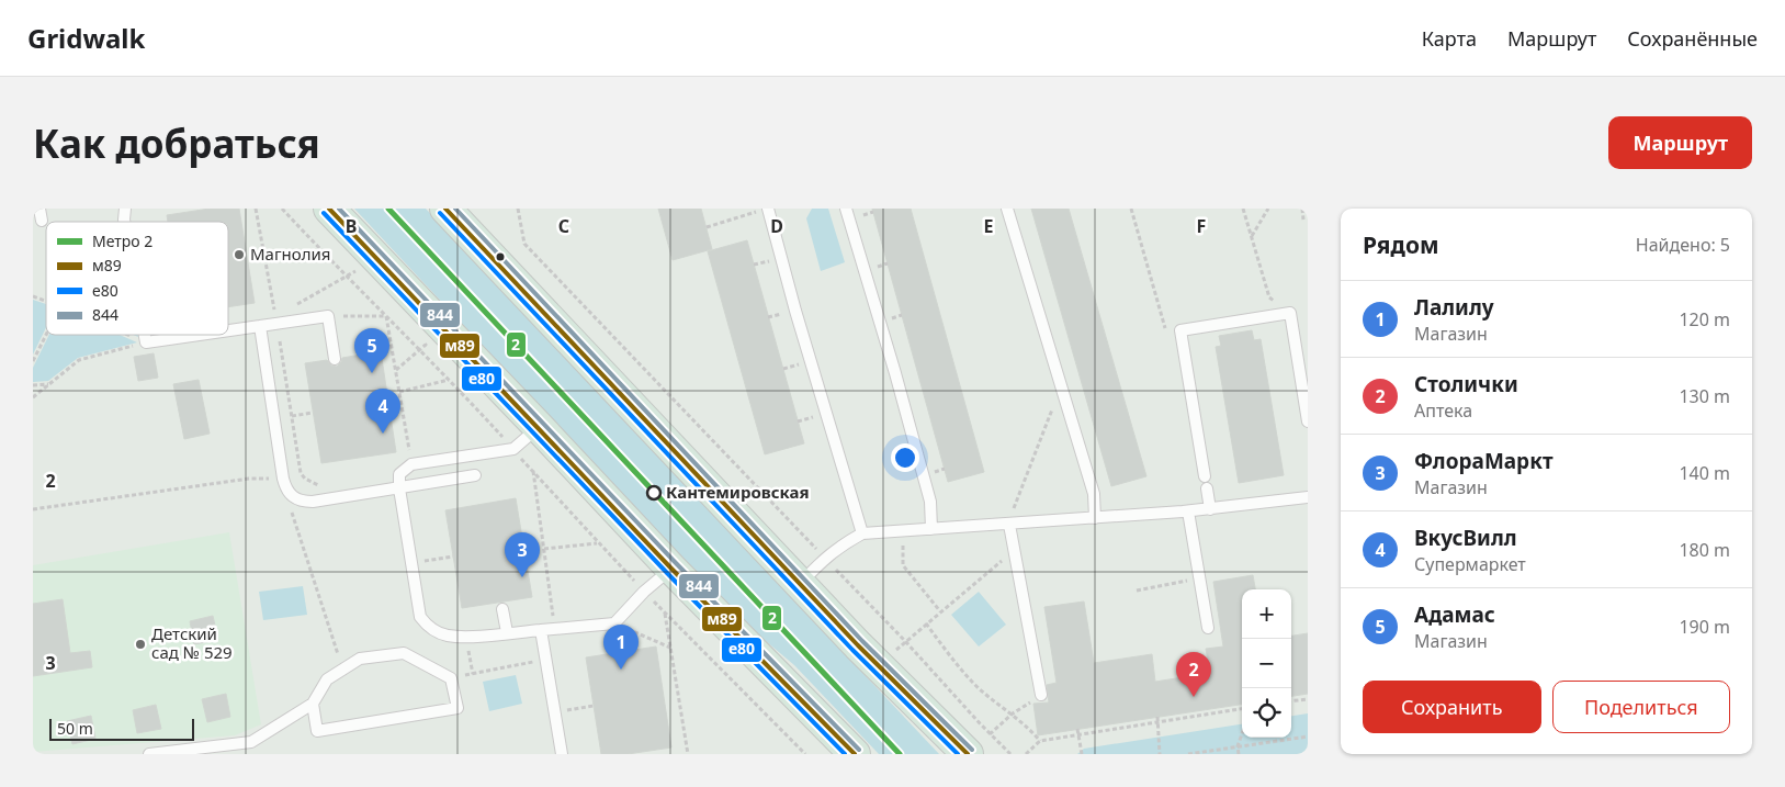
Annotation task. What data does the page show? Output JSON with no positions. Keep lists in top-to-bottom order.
{
  "places": ["Магнолия", "Кантемировская", "Детский сад № 529"],
  "lines": [
    "metro line 2",
    "transit line м89",
    "transit line 844",
    "transit line е80"
  ],
  "legend": [
    "Метро 2",
    "м89",
    "е80",
    "844"
  ],
  "scale_bar": "50 m",
  "page": {
    "header": "Gridwalk",
    "nav": ["Карта", "Маршрут", "Сохранённые"],
    "buttons": [
      "Маршрут",
      ["Сохранить", "Поделиться"]
    ],
    "title": "Как добраться",
    "heading": ["Рядом", "Найдено: 5"],
    "list": [
      {
        "mark": "1",
        "name": "Лалилу",
        "note": "Магазин",
        "value": "120 m"
      },
      {
        "mark": "2",
        "name": "Столички",
        "note": "Аптека",
        "value": "130 m"
      },
      {
        "mark": "3",
        "name": "ФлораМаркт",
        "note": "Магазин",
        "value": "140 m"
      },
      {
        "mark": "4",
        "name": "ВкусВилл",
        "note": "Супермаркет",
        "value": "180 m"
      },
      {
        "mark": "5",
        "name": "Адамас",
        "note": "Магазин",
        "value": "190 m"
      }
    ],
    "pins": [
      "5",
      "4",
      "3",
      "1",
      "2"
    ],
    "map_buttons": ["+", "−"],
    "scale": "50 m"
  },
  "grid": {
    "columns": [
      "B",
      "C",
      "D",
      "E",
      "F"
    ],
    "rows": ["2", "3"]
  }
}
